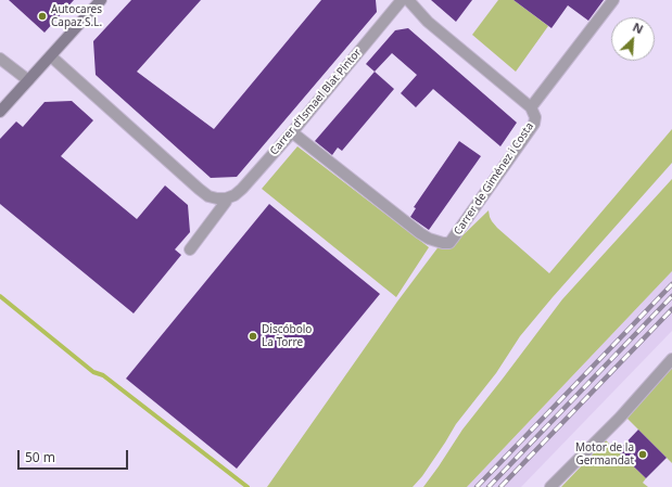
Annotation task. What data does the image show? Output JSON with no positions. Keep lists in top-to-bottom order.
{
  "streets": {
    "street": ["Carrer d'Ismael Blat Pintor", "Carrer de Giménez i Costa"]
  },
  "crossings": [
    ["Carrer d'Ismael Blat Pintor", "Carrer de Giménez i Costa"]
  ],
  "places": ["Autocares Capaz S.L.", "Discóbolo La Torre", "Motor de la Germandat"],
  "scale_bar": "50 m",
  "north": "top right"
}
